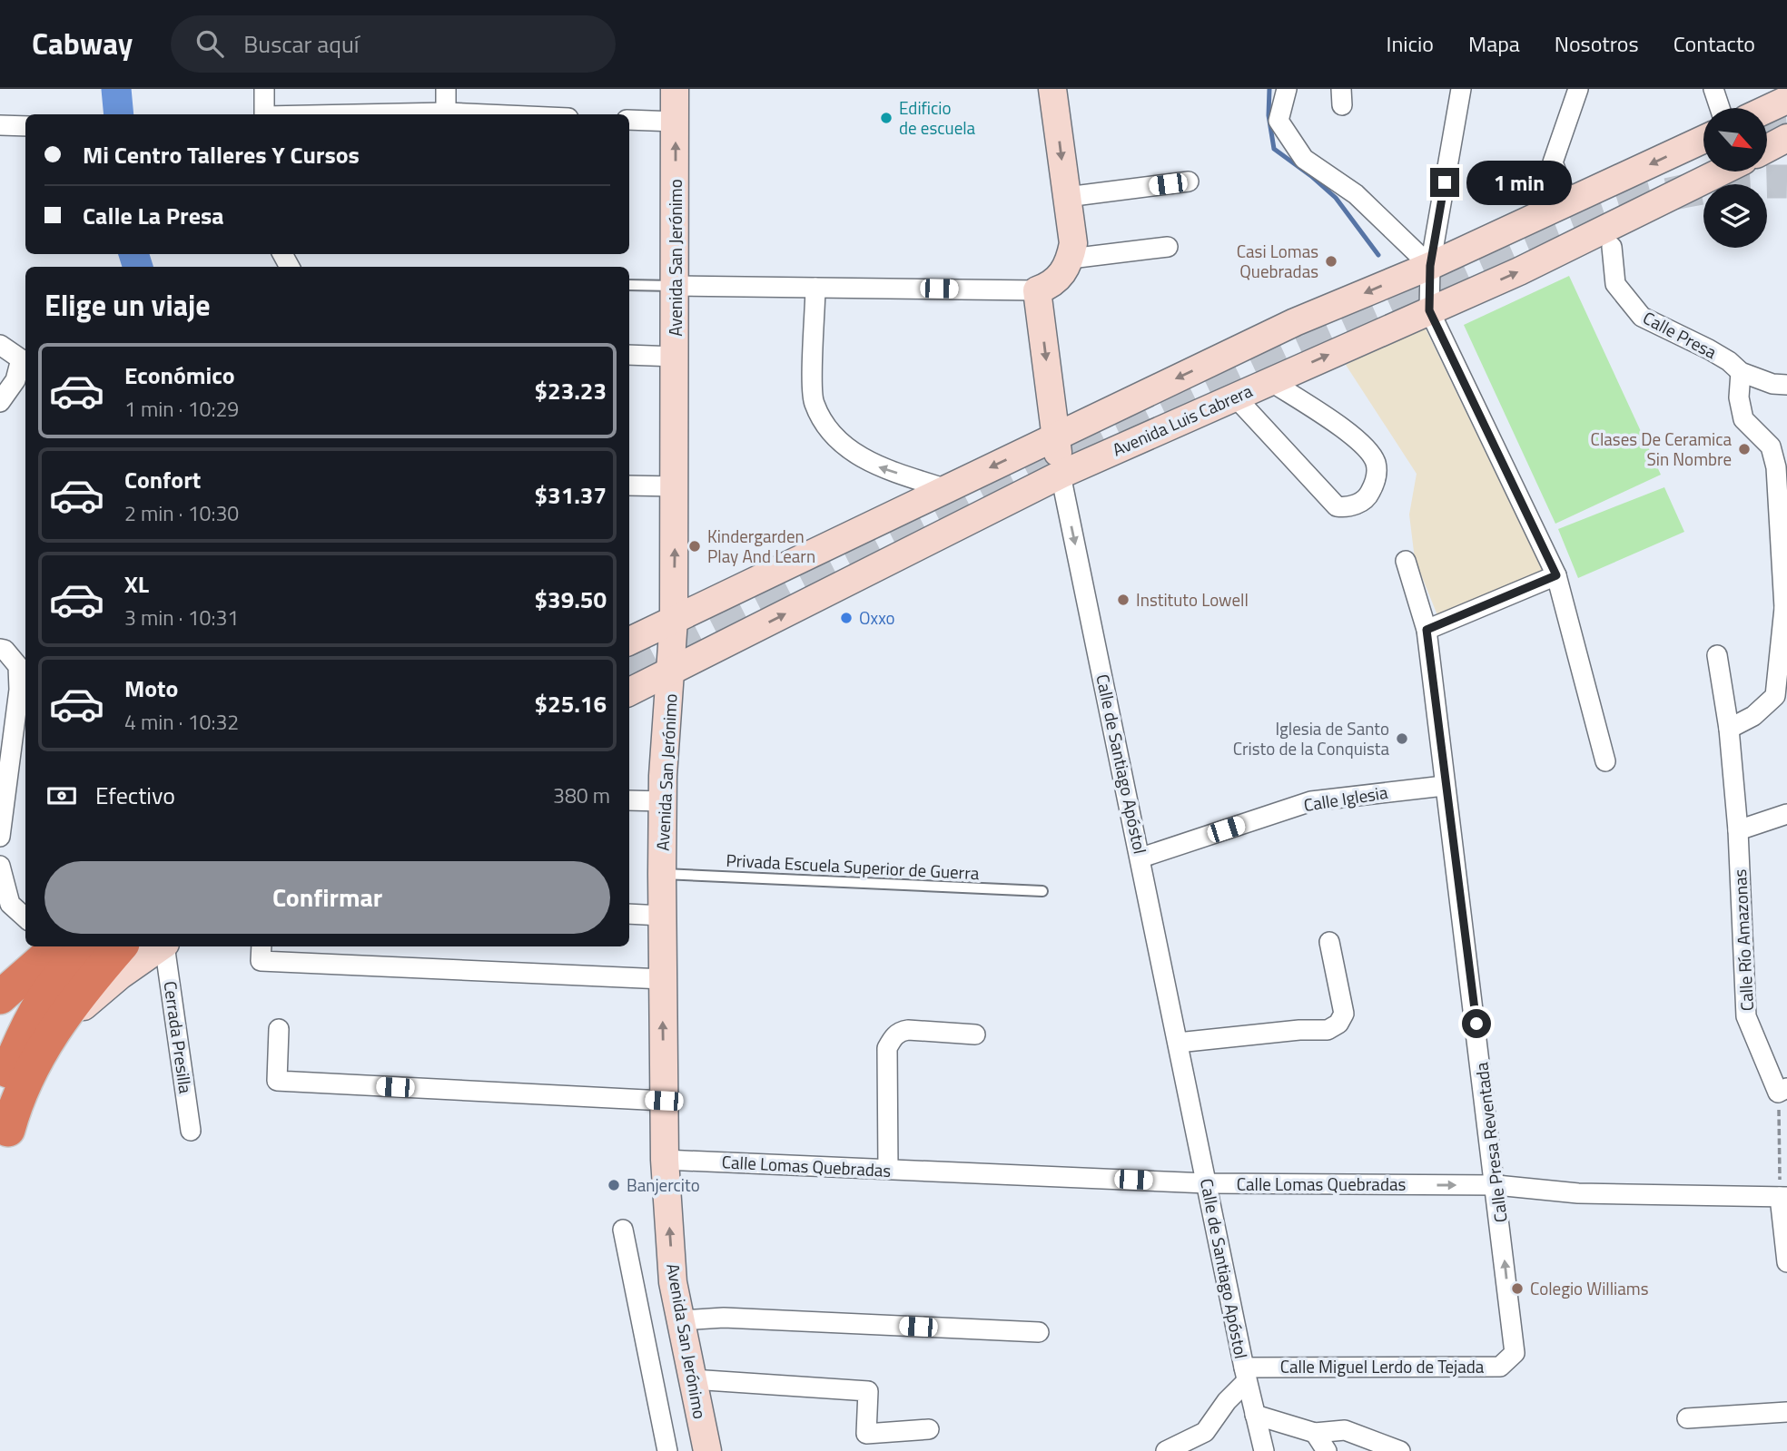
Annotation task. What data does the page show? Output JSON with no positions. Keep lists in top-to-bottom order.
{
  "streets": {
    "main road": ["Avenida San Jerónimo", "Avenida Luis Cabrera", "Calle de Santiago Apóstol"],
    "street": [
      "Calle Presa",
      "Calle Iglesia",
      "Calle Río Amazonas",
      "Cerrada Presilla",
      "Calle Presa Reventada",
      "Calle Lomas Quebradas",
      "Calle Miguel Lerdo de Tejada"
    ],
    "lane": ["Privada Escuela Superior de Guerra"]
  },
  "crossings": [
    ["Avenida San Jerónimo", "Avenida Luis Cabrera"],
    ["Avenida San Jerónimo", "Privada Escuela Superior de Guerra"],
    ["Avenida San Jerónimo", "Calle Lomas Quebradas"],
    ["Avenida Luis Cabrera", "Calle de Santiago Apóstol"],
    ["Calle de Santiago Apóstol", "Calle Iglesia"],
    ["Calle de Santiago Apóstol", "Calle Lomas Quebradas"],
    ["Calle de Santiago Apóstol", "Calle Miguel Lerdo de Tejada"],
    ["Calle Iglesia", "Calle Presa Reventada"],
    ["Calle Presa Reventada", "Calle Lomas Quebradas"],
    ["Calle Presa Reventada", "Calle Miguel Lerdo de Tejada"]
  ],
  "one_way": ["Avenida San Jerónimo", "Calle de Santiago Apóstol"],
  "places": [
    "Edificio de escuela",
    "Casi Lomas Quebradas",
    "Clases De Ceramica Sin Nombre",
    "Kindergarden Play And Learn",
    "Instituto Lowell",
    "Oxxo",
    "Iglesia de Santo Cristo de la Conquista",
    "Banjercito",
    "Colegio Williams"
  ],
  "north": "bottom right",
  "page": {
    "header": "Cabway",
    "search": "Buscar aquí",
    "nav": [
      "Inicio",
      "Mapa",
      "Nosotros",
      "Contacto"
    ],
    "banner": ["Mi Centro Talleres Y Cursos", "Calle La Presa"],
    "bubble": "1 min",
    "heading": "Elige un viaje",
    "list": [
      {
        "name": "Económico",
        "note": "1 min · 10:29",
        "value": "$23.23"
      },
      {
        "name": "Confort",
        "note": "2 min · 10:30",
        "value": "$31.37"
      },
      {
        "name": "XL",
        "note": "3 min · 10:31",
        "value": "$39.50"
      },
      {
        "name": "Moto",
        "note": "4 min · 10:32",
        "value": "$25.16"
      }
    ],
    "pay": ["Efectivo", "380 m"],
    "buttons": "Confirmar"
  }
}
